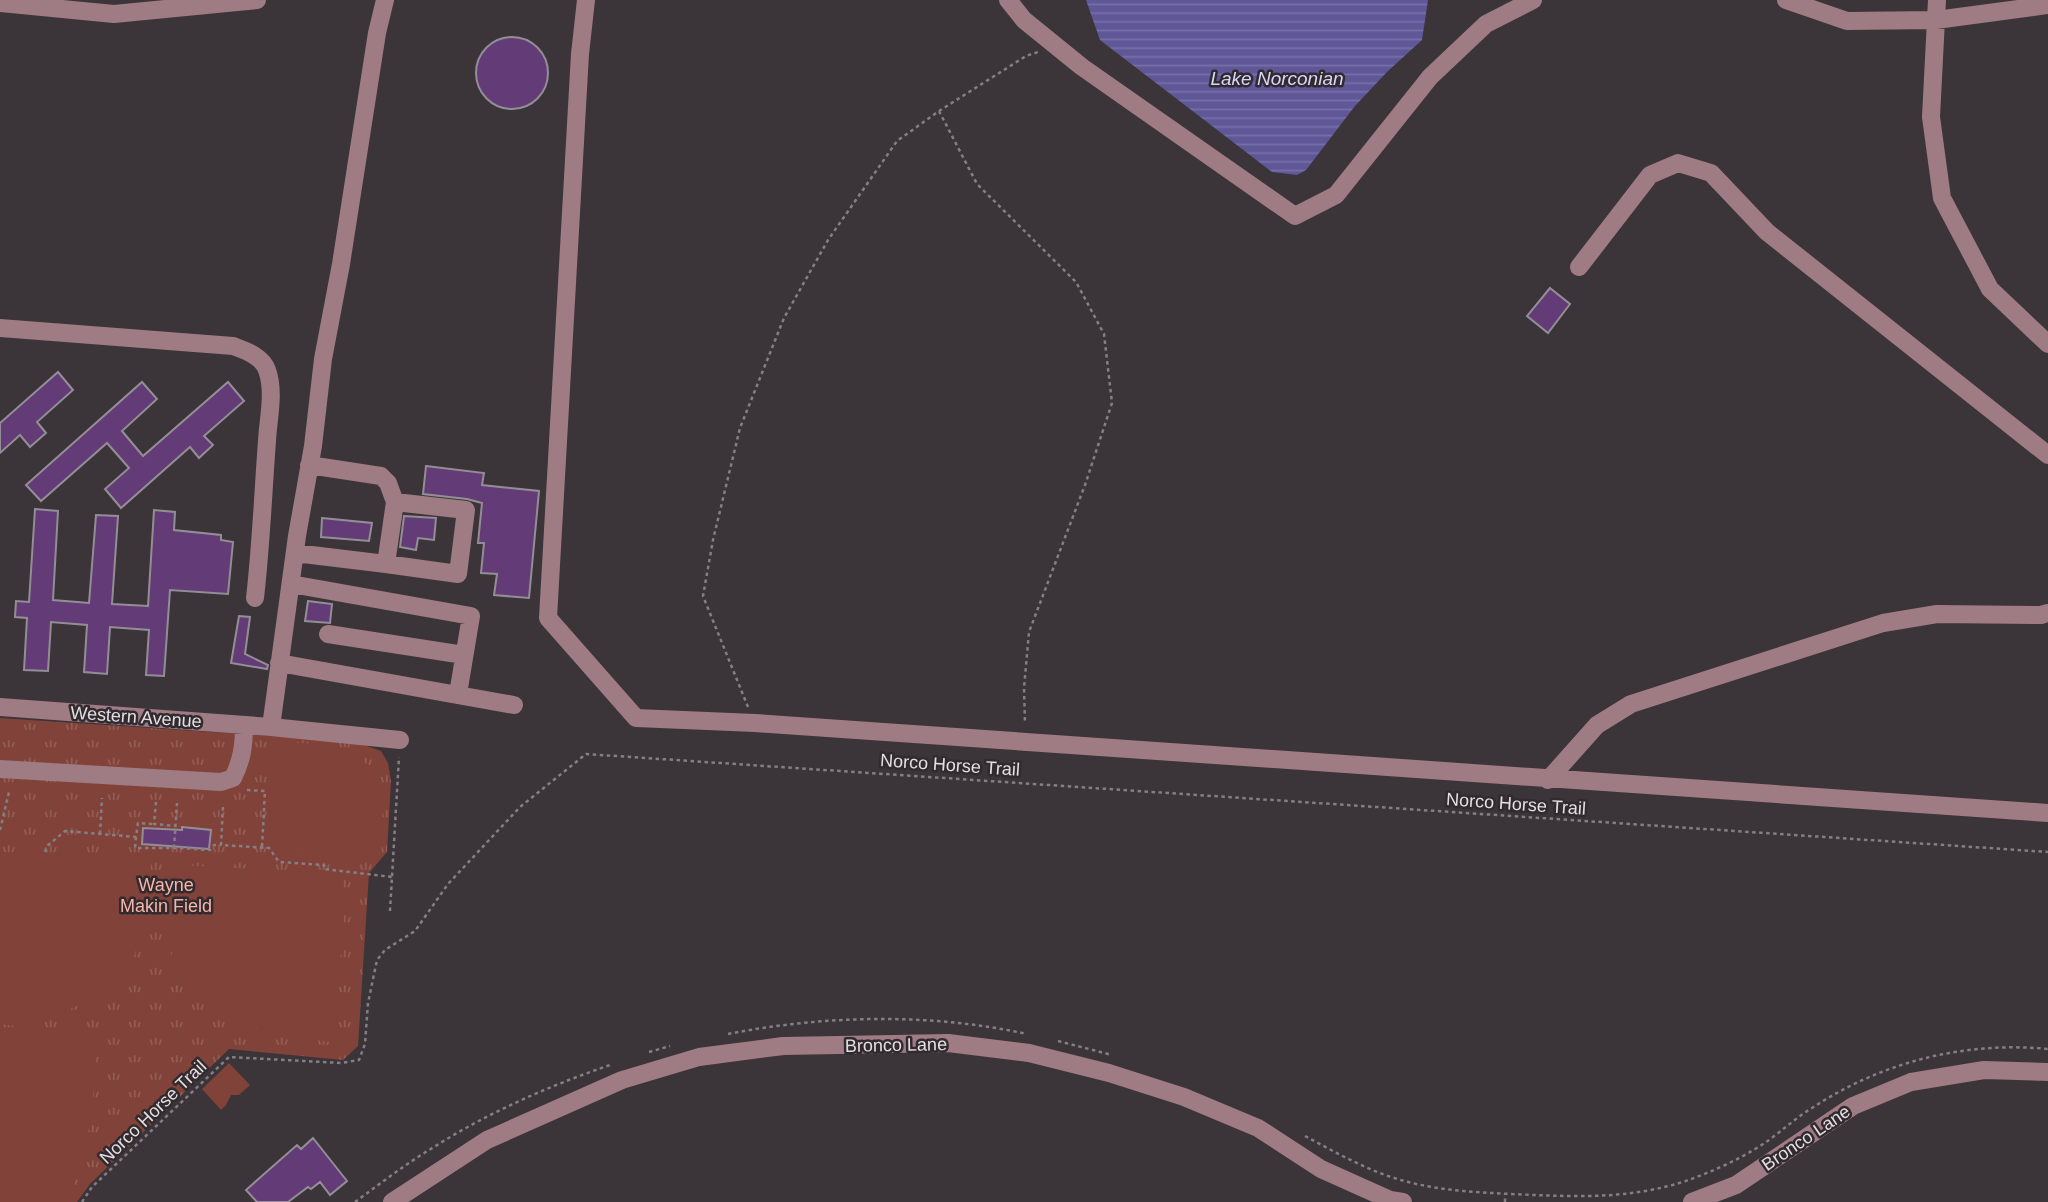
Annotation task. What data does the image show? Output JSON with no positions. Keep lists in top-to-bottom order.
{
  "streets": {
    "street": ["Western Avenue", "Bronco Lane"],
    "path": ["Norco Horse Trail"]
  },
  "water": ["Lake Norconian"],
  "parks": ["Wayne Makin Field"]
}
